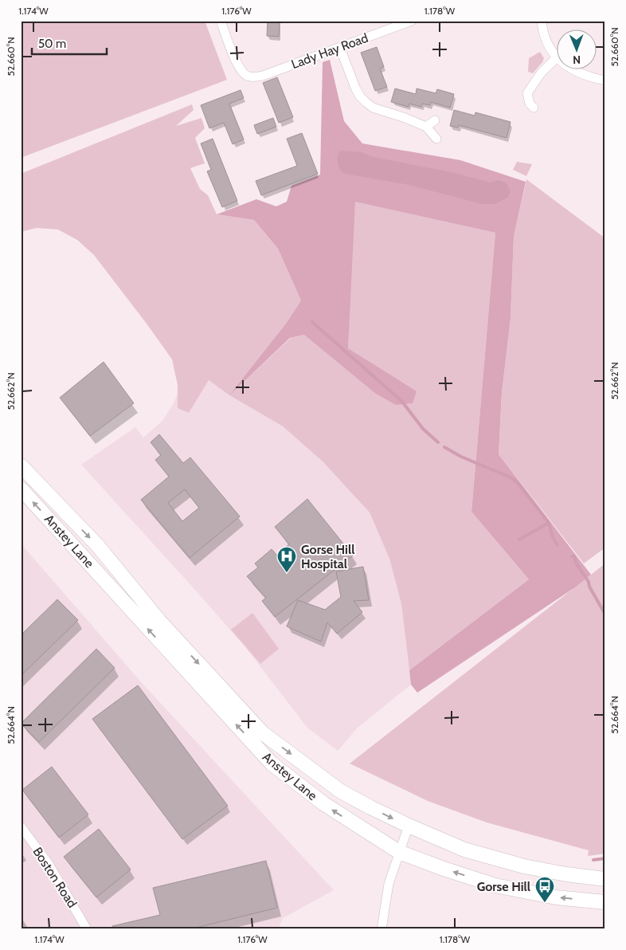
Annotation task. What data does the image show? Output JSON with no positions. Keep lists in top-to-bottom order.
{
  "streets": {
    "main road": ["Anstey Lane"],
    "street": ["Lady Hay Road", "Boston Road"]
  },
  "places": {
    "hospital": ["Gorse Hill Hospital"],
    "bus stop": ["Gorse Hill"]
  },
  "scale_bar": "50 m",
  "north": "bottom",
  "coordinates": [
    "1.174°W",
    "1.176°W",
    "1.178°W",
    "52.660°N",
    "52.662°N",
    "52.664°N"
  ]
}
